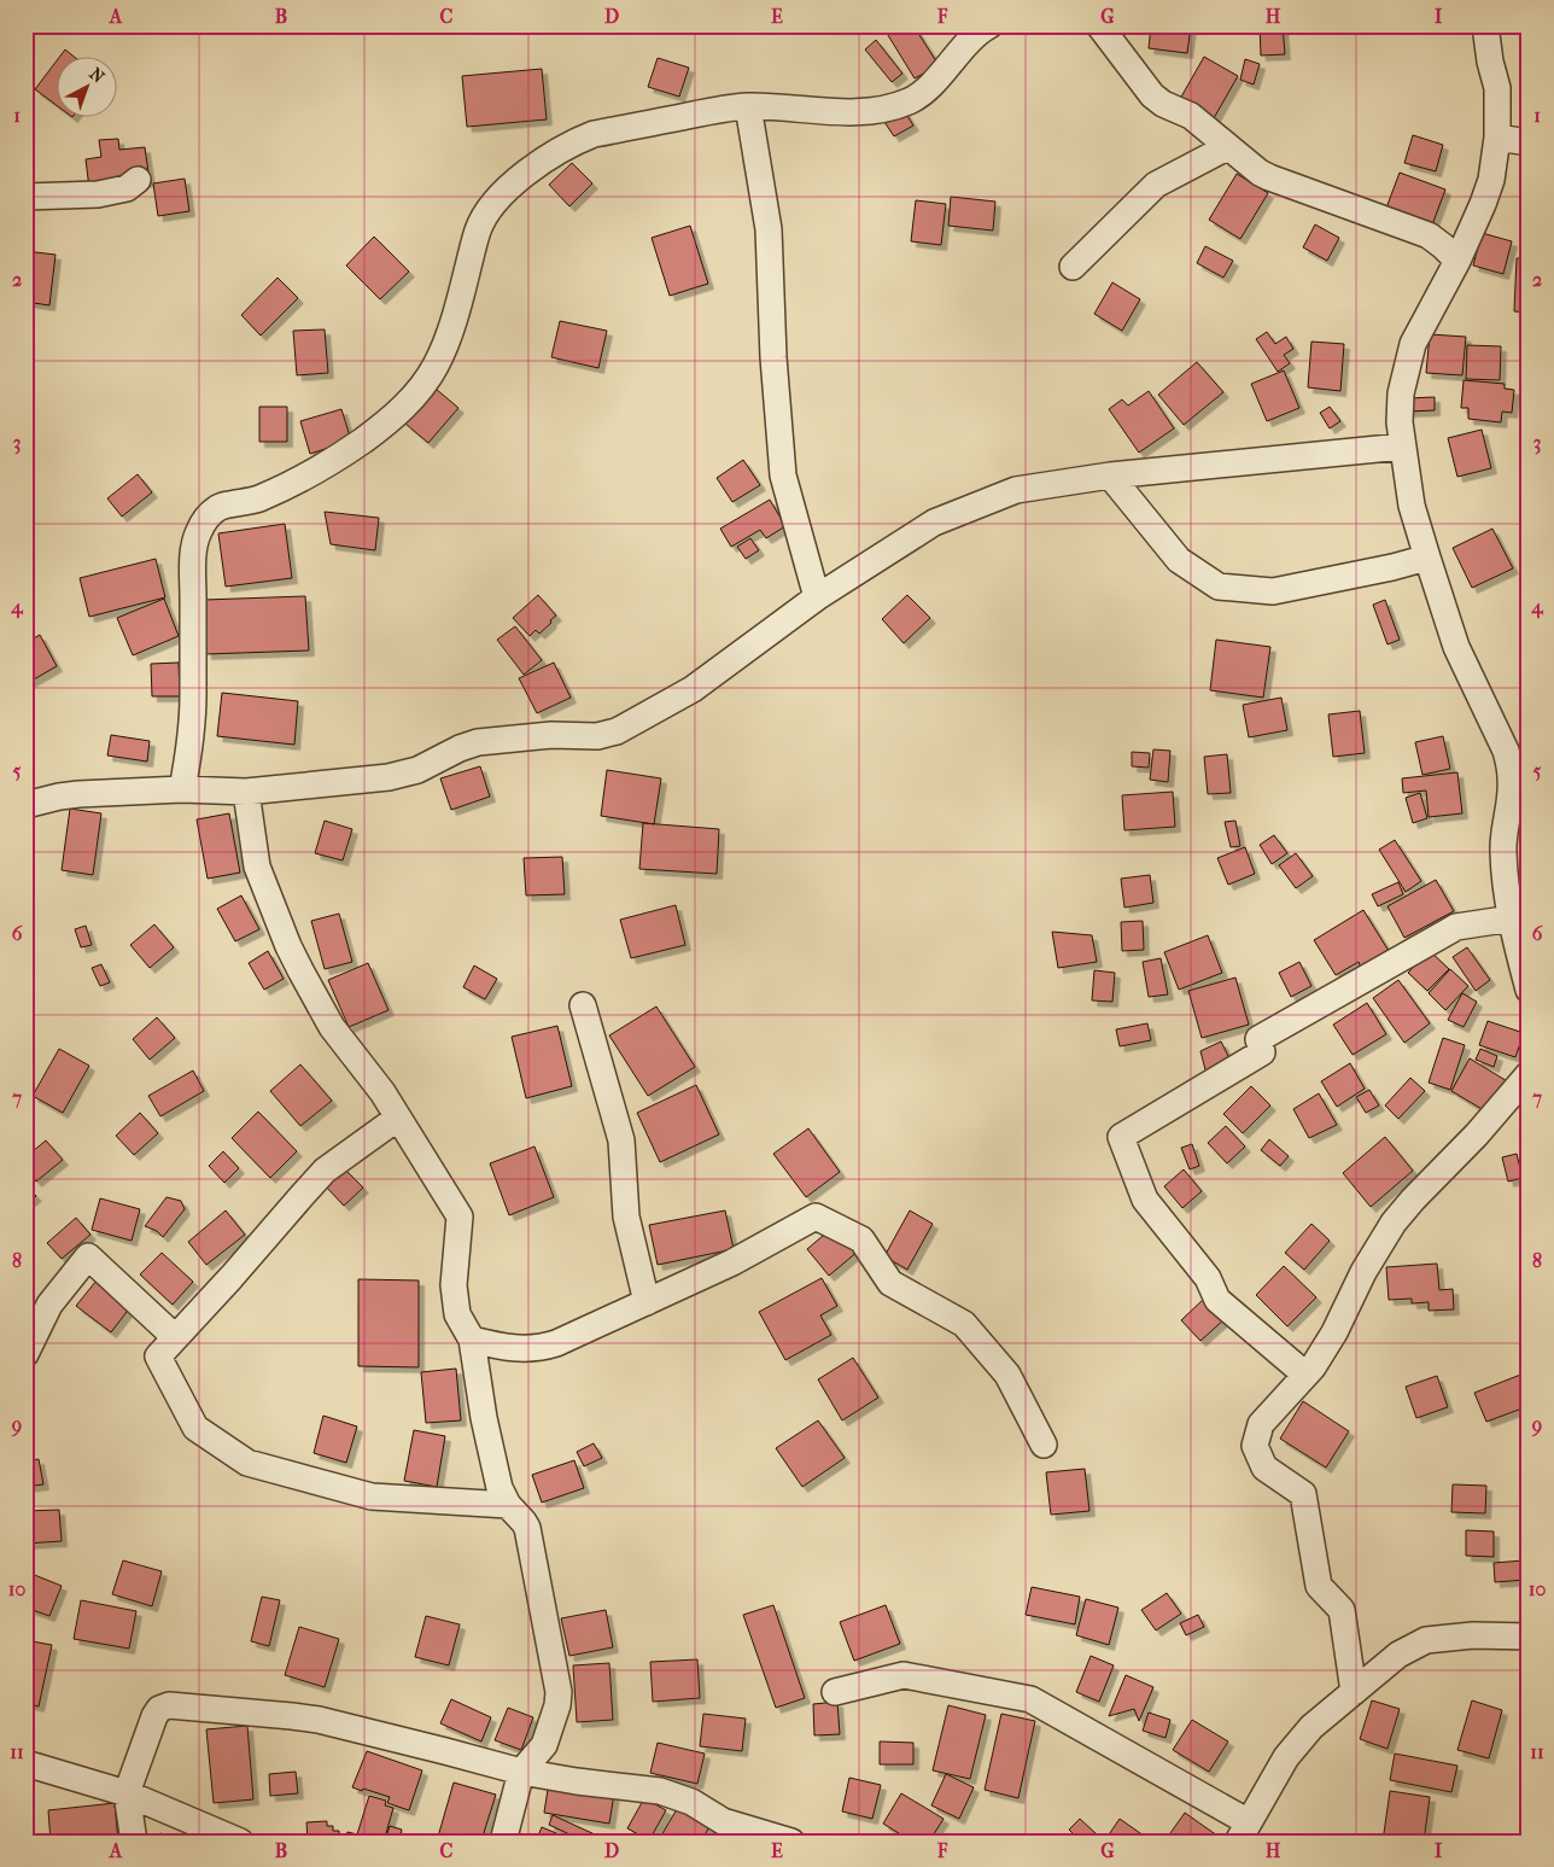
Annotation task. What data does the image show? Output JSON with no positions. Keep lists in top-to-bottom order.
{
  "north": "top right",
  "grid": {
    "columns": [
      "A",
      "B",
      "C",
      "D",
      "E",
      "F",
      "G",
      "H",
      "I"
    ],
    "rows": [
      "1",
      "2",
      "3",
      "4",
      "5",
      "6",
      "7",
      "8",
      "9",
      "10",
      "11"
    ]
  }
}
